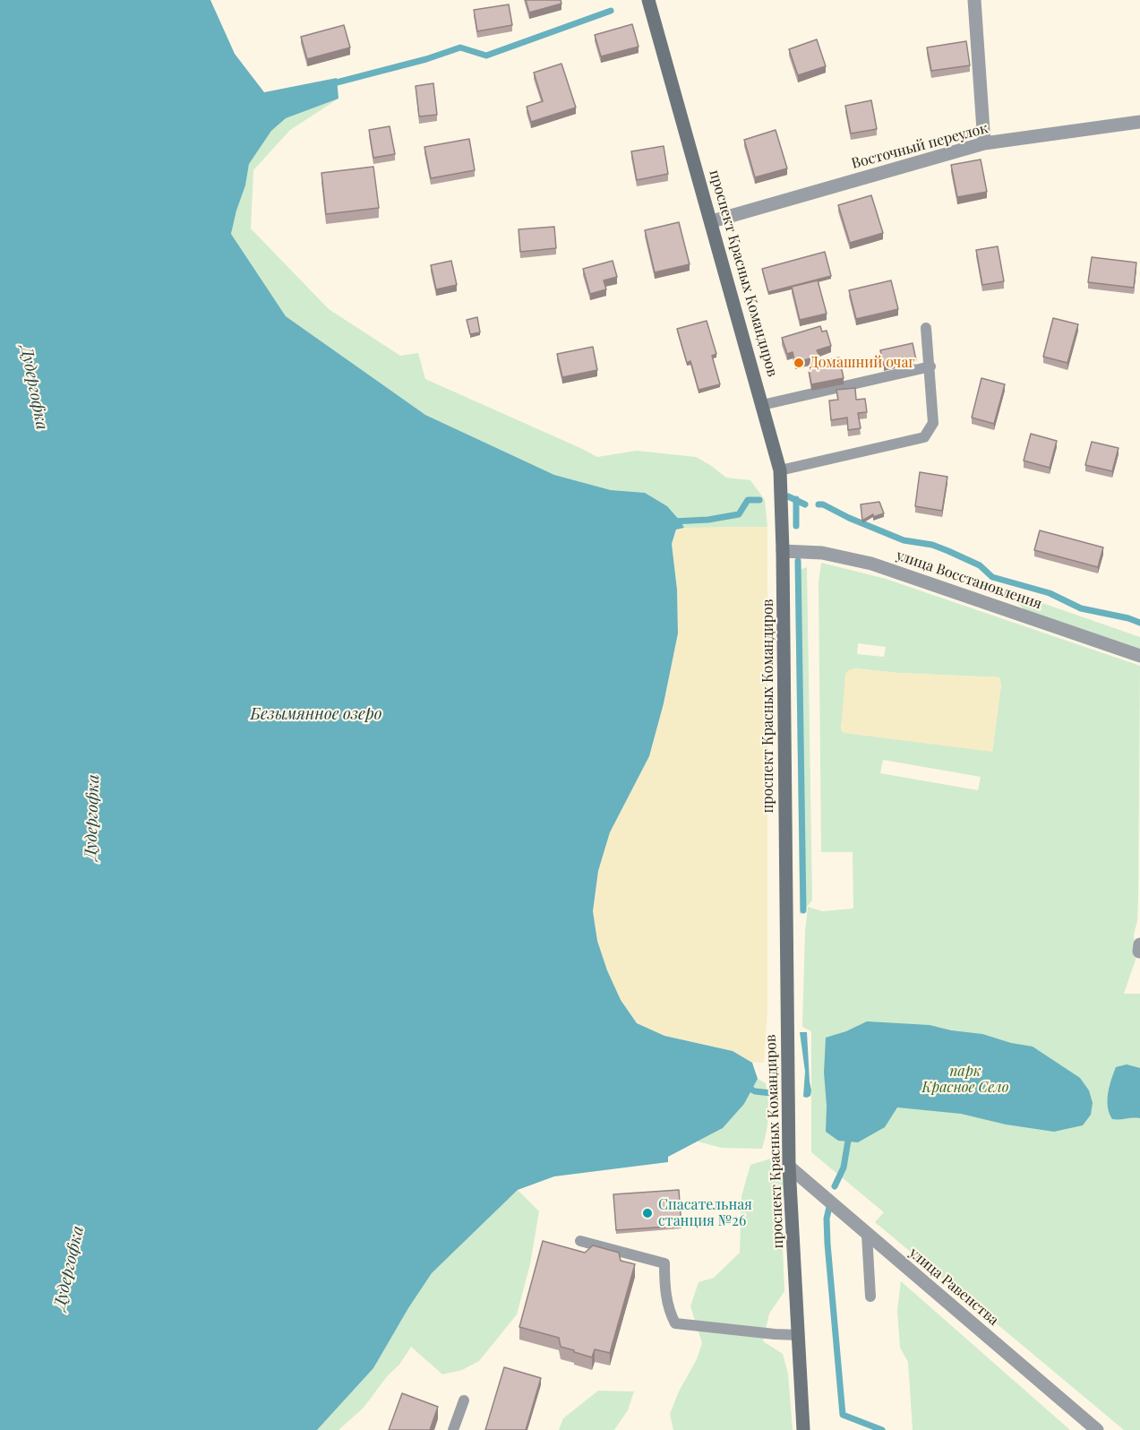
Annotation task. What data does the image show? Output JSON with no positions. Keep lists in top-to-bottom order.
{
  "streets": {
    "street": [
      "Восточный переулок",
      "проспект Красных Командиров",
      "улица Восстановления",
      "улица Равенства"
    ]
  },
  "crossings": [
    ["Восточный переулок", "проспект Красных Командиров"],
    ["проспект Красных Командиров", "улица Восстановления"],
    ["проспект Красных Командиров", "улица Равенства"]
  ],
  "water": ["Дудергофка", "Безымянное озеро"],
  "parks": ["парк Красное Село"],
  "places": ["Домашний очаг", "Спасательная станция №26"]
}
